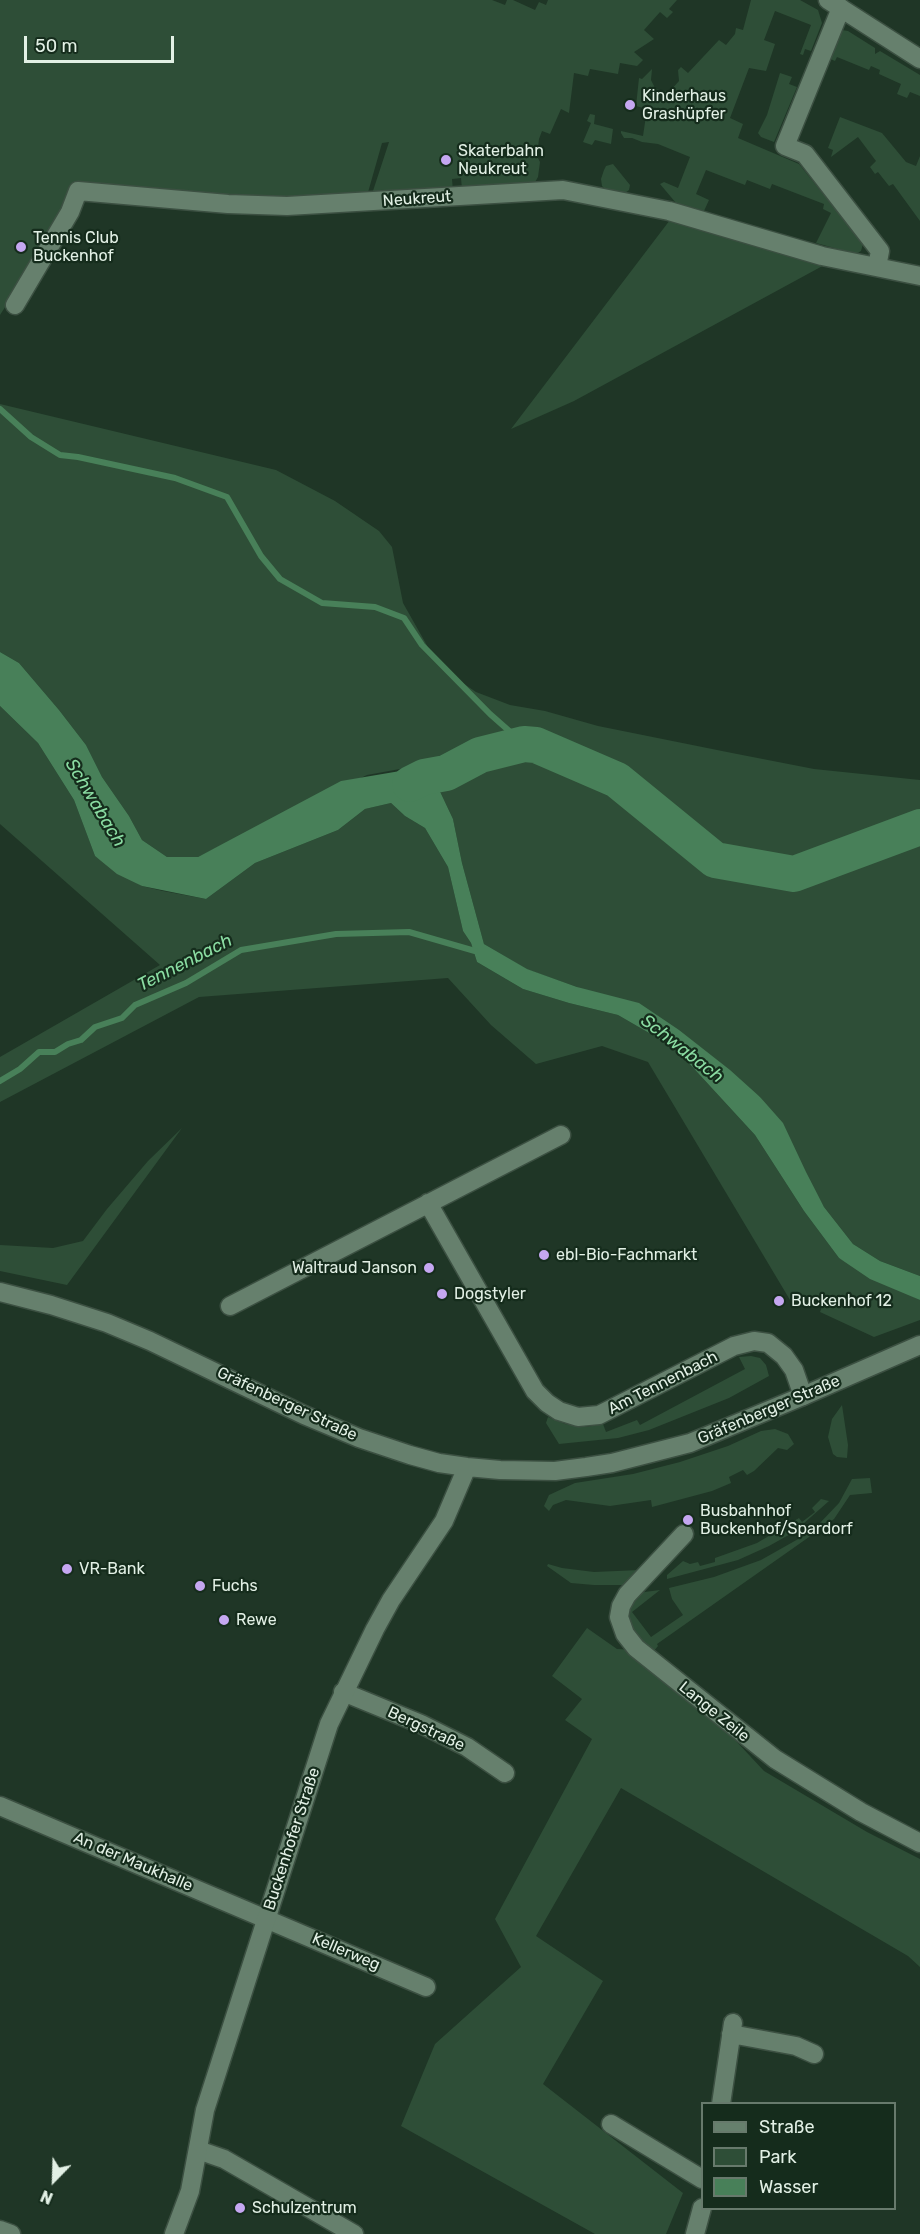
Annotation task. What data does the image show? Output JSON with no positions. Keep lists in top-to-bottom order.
{
  "streets": {
    "street": [
      "Neukreut",
      "Am Tennenbach",
      "Gräfenberger Straße",
      "Lange Zeile",
      "Bergstraße",
      "Buckenhofer Straße",
      "An der Maukhalle",
      "Kellerweg"
    ]
  },
  "crossings": [
    ["Am Tennenbach", "Gräfenberger Straße"],
    ["Gräfenberger Straße", "Buckenhofer Straße"],
    ["Bergstraße", "Buckenhofer Straße"],
    ["Buckenhofer Straße", "An der Maukhalle"],
    ["Buckenhofer Straße", "Kellerweg"],
    ["An der Maukhalle", "Kellerweg"]
  ],
  "water": ["Schwabach", "Tennenbach"],
  "places": [
    "Kinderhaus Grashüpfer",
    "Skaterbahn Neukreut",
    "Tennis Club Buckenhof",
    "ebl-Bio-Fachmarkt",
    "Waltraud Janson",
    "Dogstyler",
    "Buckenhof 12",
    "Busbahnhof Buckenhof/Spardorf",
    "VR-Bank",
    "Fuchs",
    "Rewe",
    "Schulzentrum"
  ],
  "legend": ["Straße", "Park", "Wasser"],
  "scale_bar": "50 m",
  "north": "bottom left"
}
